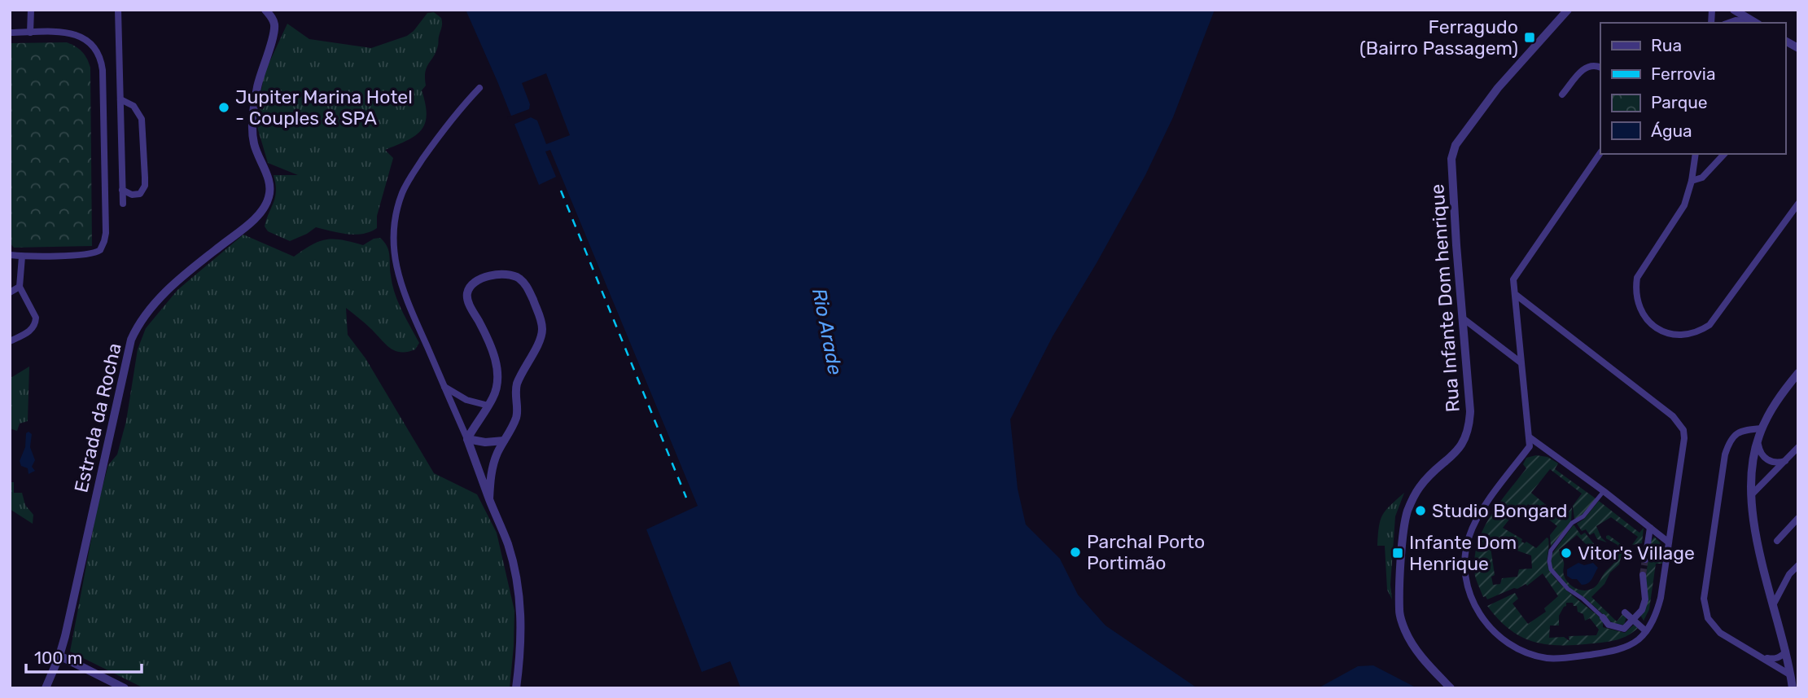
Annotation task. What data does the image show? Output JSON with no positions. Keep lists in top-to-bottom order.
{
  "streets": {
    "street": ["Rua Infante Dom henrique", "Estrada da Rocha"]
  },
  "water": ["Rio Arade"],
  "places": {
    "transit": ["Ferragudo (Bairro Passagem)", "Infante Dom Henrique"],
    "other": [
      "Jupiter Marina Hotel - Couples & SPA",
      "Studio Bongard",
      "Parchal Porto Portimão",
      "Vitor's Village"
    ]
  },
  "legend": [
    "Rua",
    "Ferrovia",
    "Parque",
    "Água"
  ],
  "scale_bar": "100 m"
}
